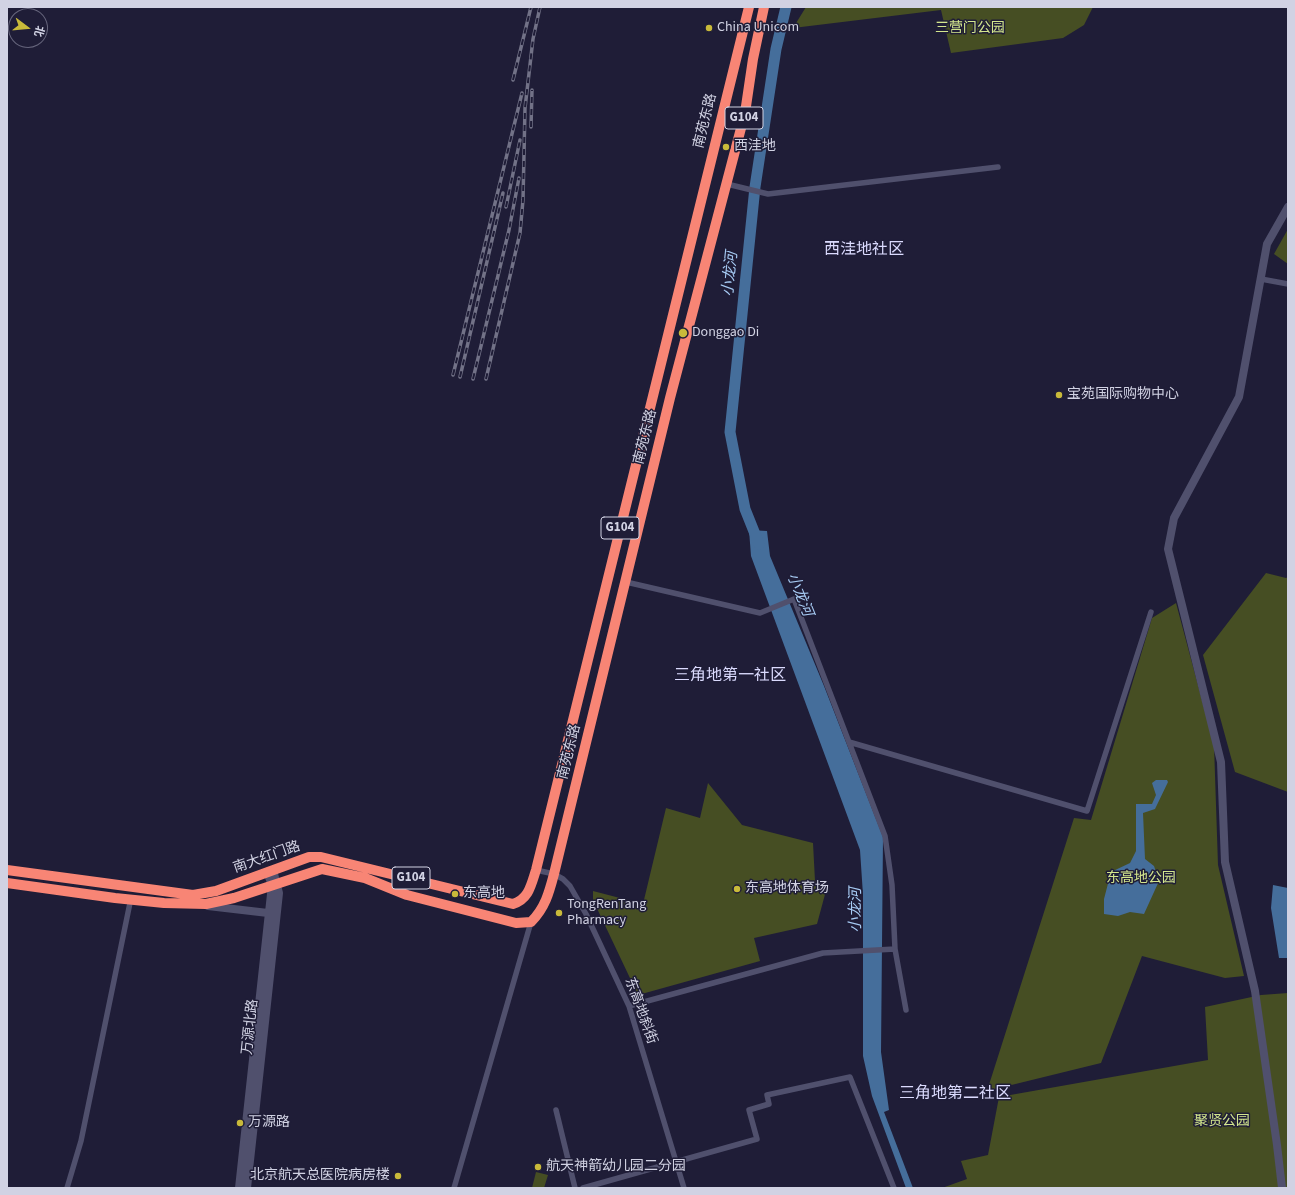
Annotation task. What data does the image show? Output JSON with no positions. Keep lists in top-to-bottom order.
{
  "streets": {
    "highway": ["G104", "南苑东路", "南大红门路"],
    "street": ["东高地斜街", "万源北路"]
  },
  "crossings": [
    ["G104", "南苑东路"],
    ["G104", "南大红门路"],
    ["G104", "东高地斜街"],
    ["南苑东路", "南大红门路"],
    ["南苑东路", "东高地斜街"],
    ["南大红门路", "东高地斜街"],
    ["南大红门路", "万源北路"]
  ],
  "districts": ["西洼地社区", "三角地第一社区", "三角地第二社区"],
  "water": ["小龙河"],
  "parks": ["三营门公园", "东高地公园", "聚贤公园"],
  "places": [
    "China Unicom",
    "西洼地",
    "Donggao Di",
    "宝苑国际购物中心",
    "东高地体育场",
    "东高地",
    "TongRenTang Pharmacy",
    "万源路",
    "航天神箭幼儿园二分园",
    "北京航天总医院病房楼"
  ],
  "north": "right"
}
